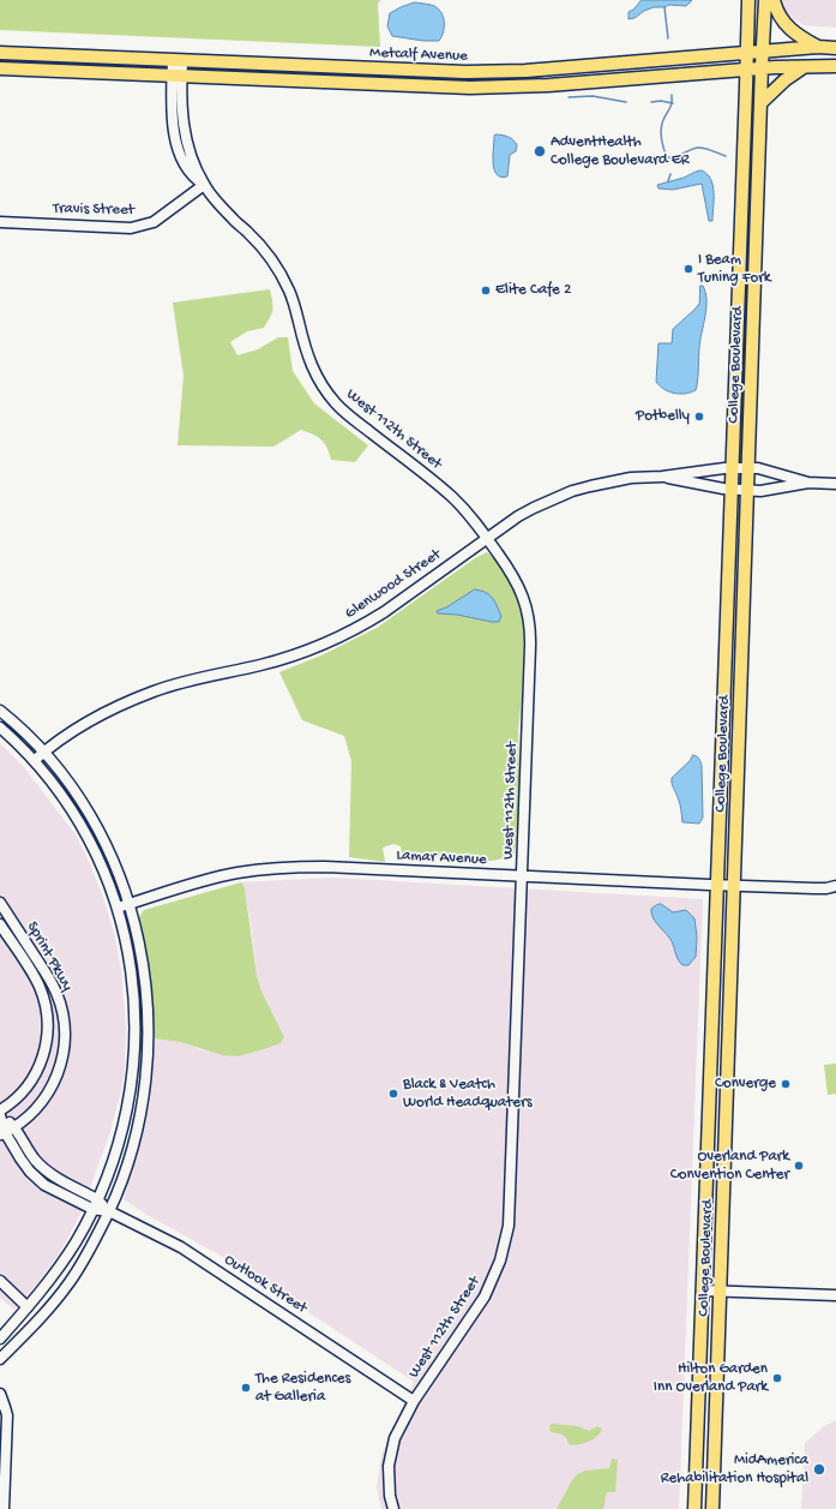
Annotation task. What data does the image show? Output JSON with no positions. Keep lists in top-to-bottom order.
{
  "streets": {
    "main road": ["Metcalf Avenue", "College Boulevard"],
    "street": [
      "Travis Street",
      "West 112th Street",
      "Glenwood Street",
      "Lamar Avenue",
      "Sprint Pkwy",
      "Outlook Street"
    ]
  },
  "crossings": [
    ["Metcalf Avenue", "College Boulevard"],
    ["Metcalf Avenue", "West 112th Street"],
    ["Travis Street", "West 112th Street"],
    ["College Boulevard", "Glenwood Street"],
    ["College Boulevard", "Lamar Avenue"],
    ["West 112th Street", "Glenwood Street"],
    ["West 112th Street", "Lamar Avenue"],
    ["West 112th Street", "Outlook Street"],
    ["Sprint Pkwy", "Outlook Street"]
  ],
  "places": [
    "AdventHealth College Boulevard ER",
    "I Beam Tuning Fork",
    "Elite Cafe 2",
    "Potbelly",
    "Converge",
    "Black & Veatch World Headquaters",
    "Overland Park Convention Center",
    "Hilton Garden Inn Overland Park",
    "The Residences at Galleria",
    "MidAmerica Rehabilitation Hospital"
  ]
}
